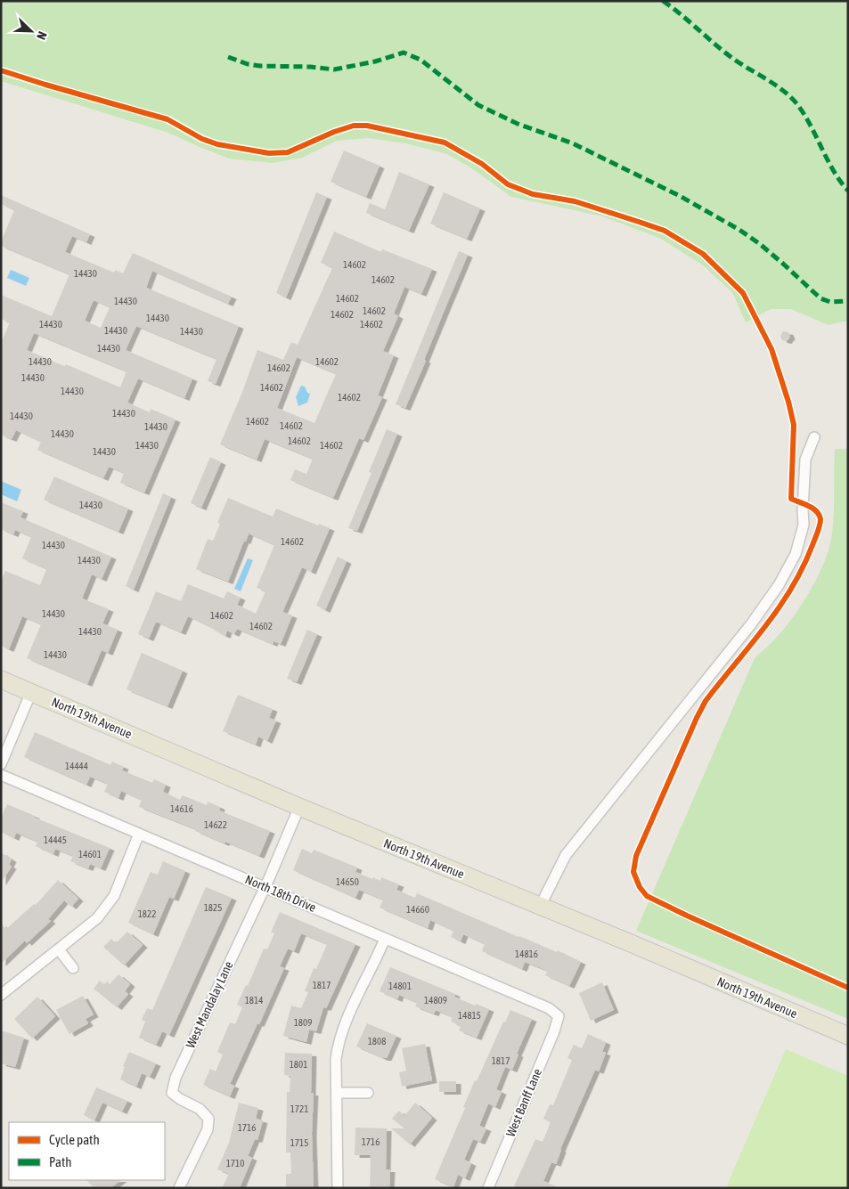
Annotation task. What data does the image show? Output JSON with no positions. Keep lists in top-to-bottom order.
{
  "streets": {
    "main road": ["North 19th Avenue"],
    "street": ["North 18th Drive", "West Mandalay Lane", "West Banff Lane"]
  },
  "crossings": [
    ["North 19th Avenue", "West Mandalay Lane"],
    ["North 18th Drive", "West Mandalay Lane"],
    ["North 18th Drive", "West Banff Lane"]
  ],
  "house_numbers": [
    "14602",
    "14430",
    "14602",
    "14602",
    "14430",
    "14602",
    "14602",
    "14430",
    "14430",
    "14602",
    "14430",
    "14430",
    "14430",
    "14430",
    "14602",
    "14602",
    "14430",
    "14602",
    "14430",
    "14602",
    "14430",
    "14430",
    "14602",
    "14602",
    "14430",
    "14430",
    "14602",
    "14430",
    "14602",
    "14430",
    "14430",
    "14602",
    "14430",
    "14430",
    "14430",
    "14602",
    "14602",
    "14430",
    "14430",
    "14444",
    "14616",
    "14622",
    "14445",
    "14601",
    "14650",
    "1825",
    "14660",
    "1822",
    "14816",
    "1817",
    "14801",
    "1814",
    "14809",
    "14815",
    "1809",
    "1808",
    "1817",
    "1801",
    "1721",
    "1716",
    "1716",
    "1715",
    "1710"
  ],
  "legend": ["Cycle path", "Path"],
  "north": "bottom right"
}
